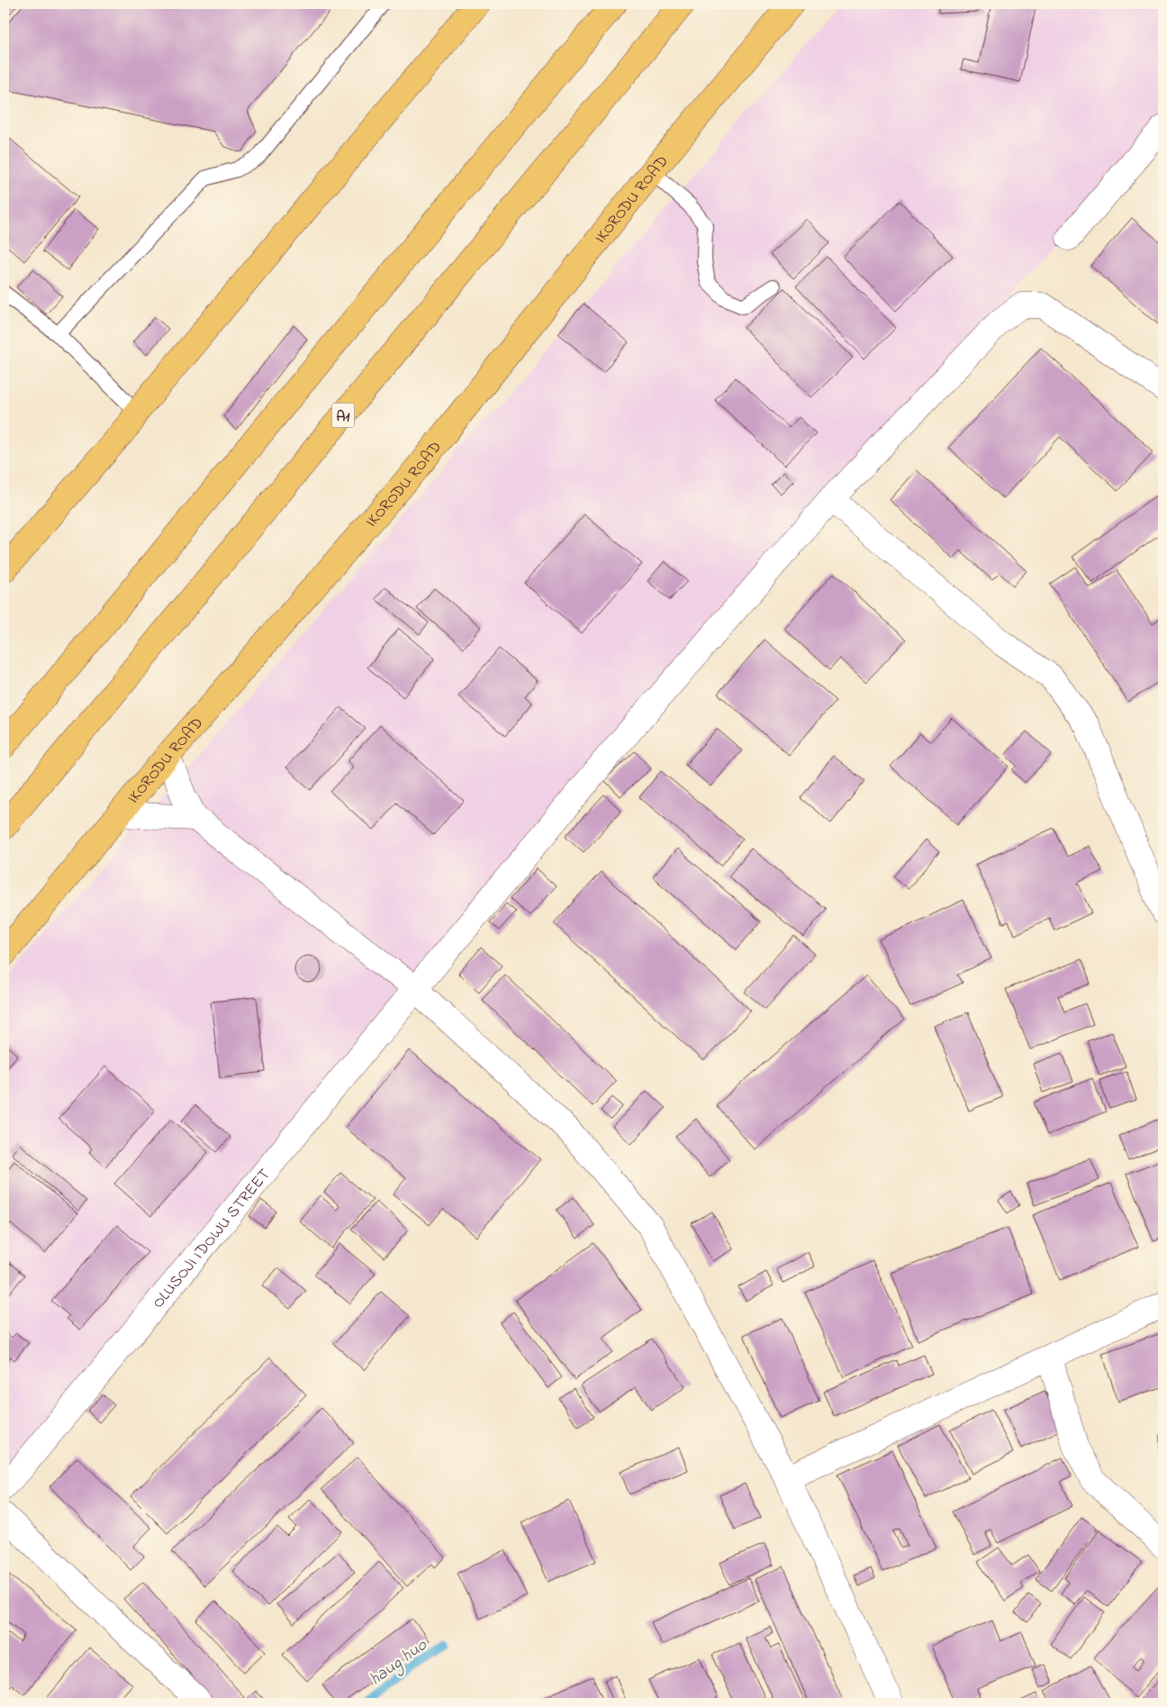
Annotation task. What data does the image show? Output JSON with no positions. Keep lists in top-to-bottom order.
{
  "streets": {
    "main road": ["IKORODU ROAD", "A1"],
    "street": ["OLUSOJI IDOWU STREET"]
  },
  "water": ["haug huo"]
}
